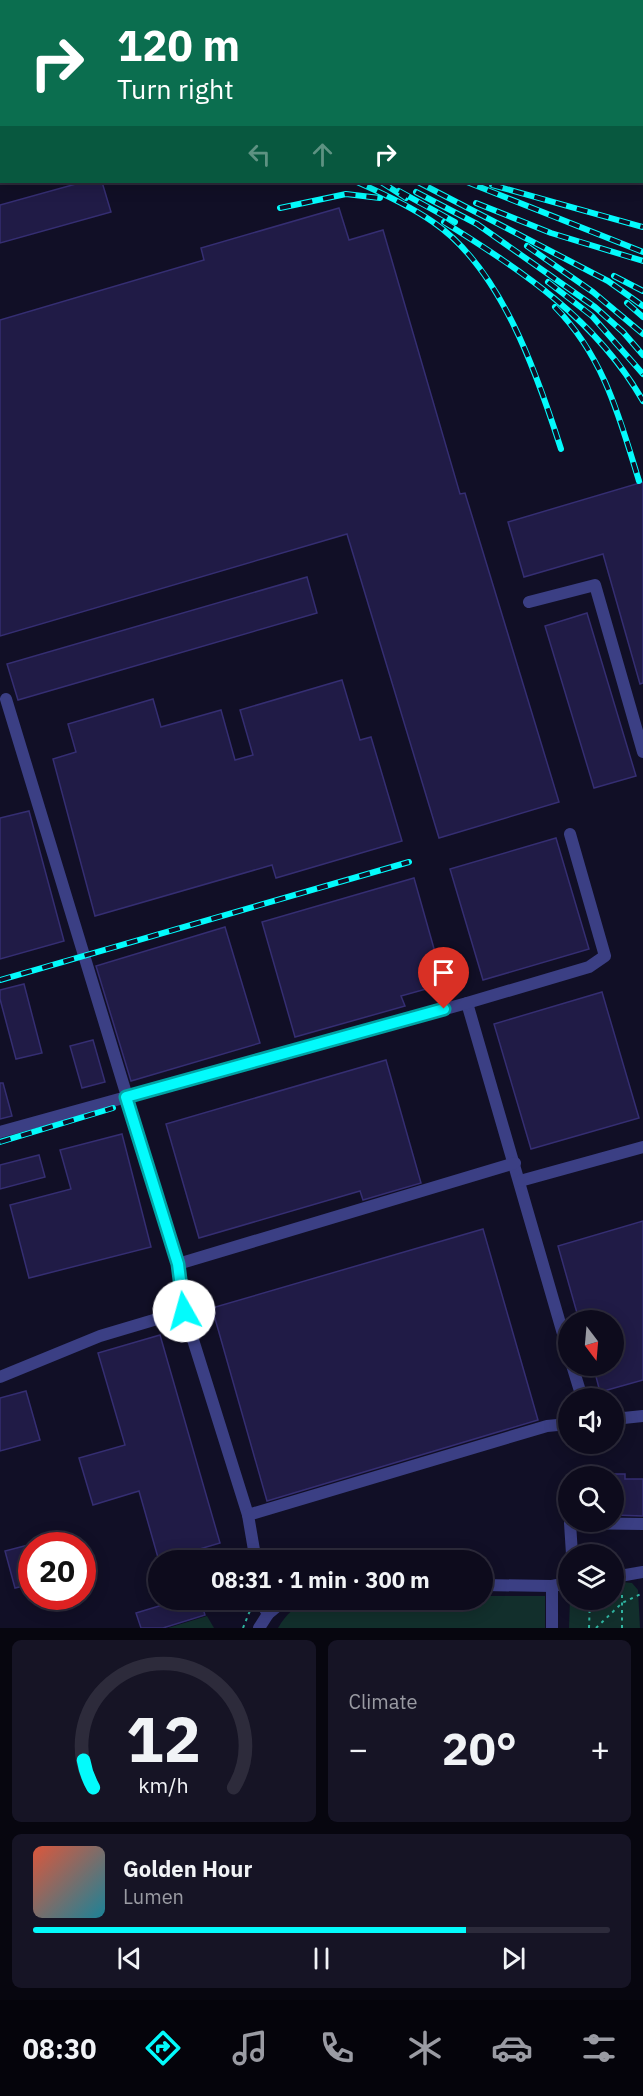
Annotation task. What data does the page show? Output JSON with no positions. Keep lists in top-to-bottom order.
{
  "north": "bottom",
  "page": {
    "turn": ["120 m", "Turn right"],
    "limit": "20",
    "trip": "08:31 · 1 min · 300 m",
    "tile": "Climate",
    "heat": ["−", "20°", "+"],
    "song": ["Golden Hour", "Lumen"],
    "tabs": "08:30",
    "gauge": ["12", "km/h"]
  }
}
